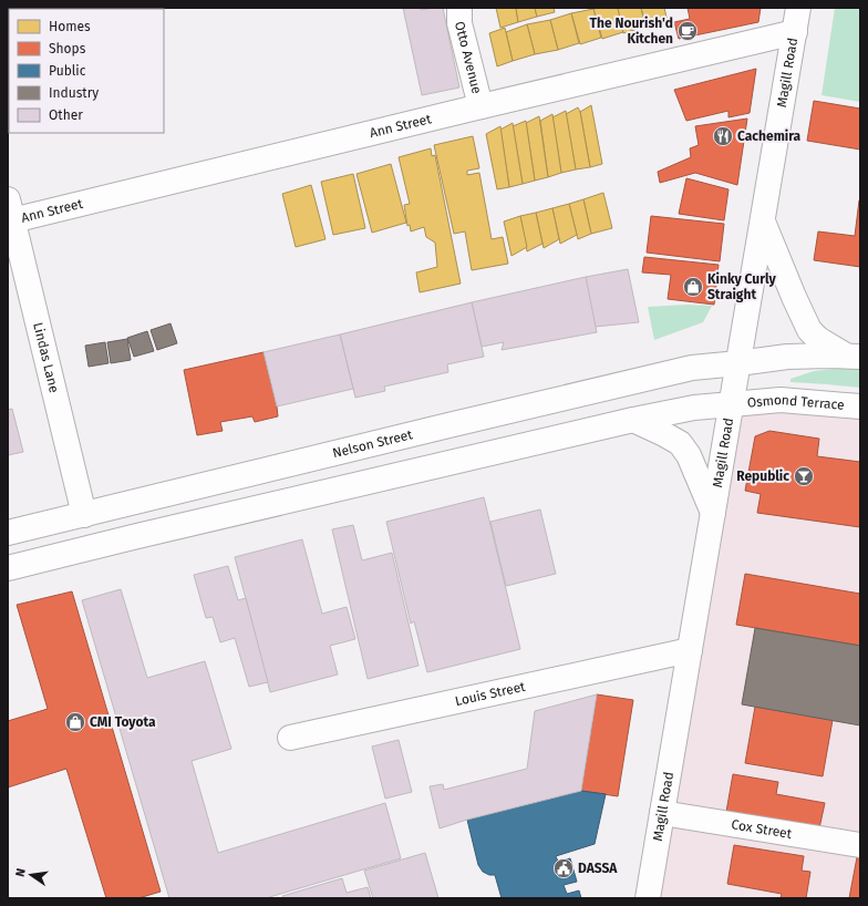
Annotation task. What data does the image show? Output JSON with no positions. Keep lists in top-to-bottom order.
{
  "streets": {
    "main road": [
      "Otto Avenue",
      "Magill Road",
      "Ann Street",
      "Lindas Lane",
      "Osmond Terrace",
      "Nelson Street",
      "Louis Street",
      "Cox Street"
    ]
  },
  "crossings": [
    ["Otto Avenue", "Ann Street"],
    ["Magill Road", "Ann Street"],
    ["Magill Road", "Osmond Terrace"],
    ["Magill Road", "Nelson Street"],
    ["Magill Road", "Louis Street"],
    ["Magill Road", "Cox Street"],
    ["Ann Street", "Lindas Lane"],
    ["Lindas Lane", "Nelson Street"]
  ],
  "places": {
    "cafe": ["The Nourish'd Kitchen"],
    "restaurant": ["Cachemira"],
    "shop": ["Kinky Curly Straight", "CMI Toyota"],
    "bar": ["Republic"],
    "public building": ["DASSA"]
  },
  "legend": [
    "Homes",
    "Shops",
    "Public",
    "Industry",
    "Other"
  ],
  "north": "left"
}
